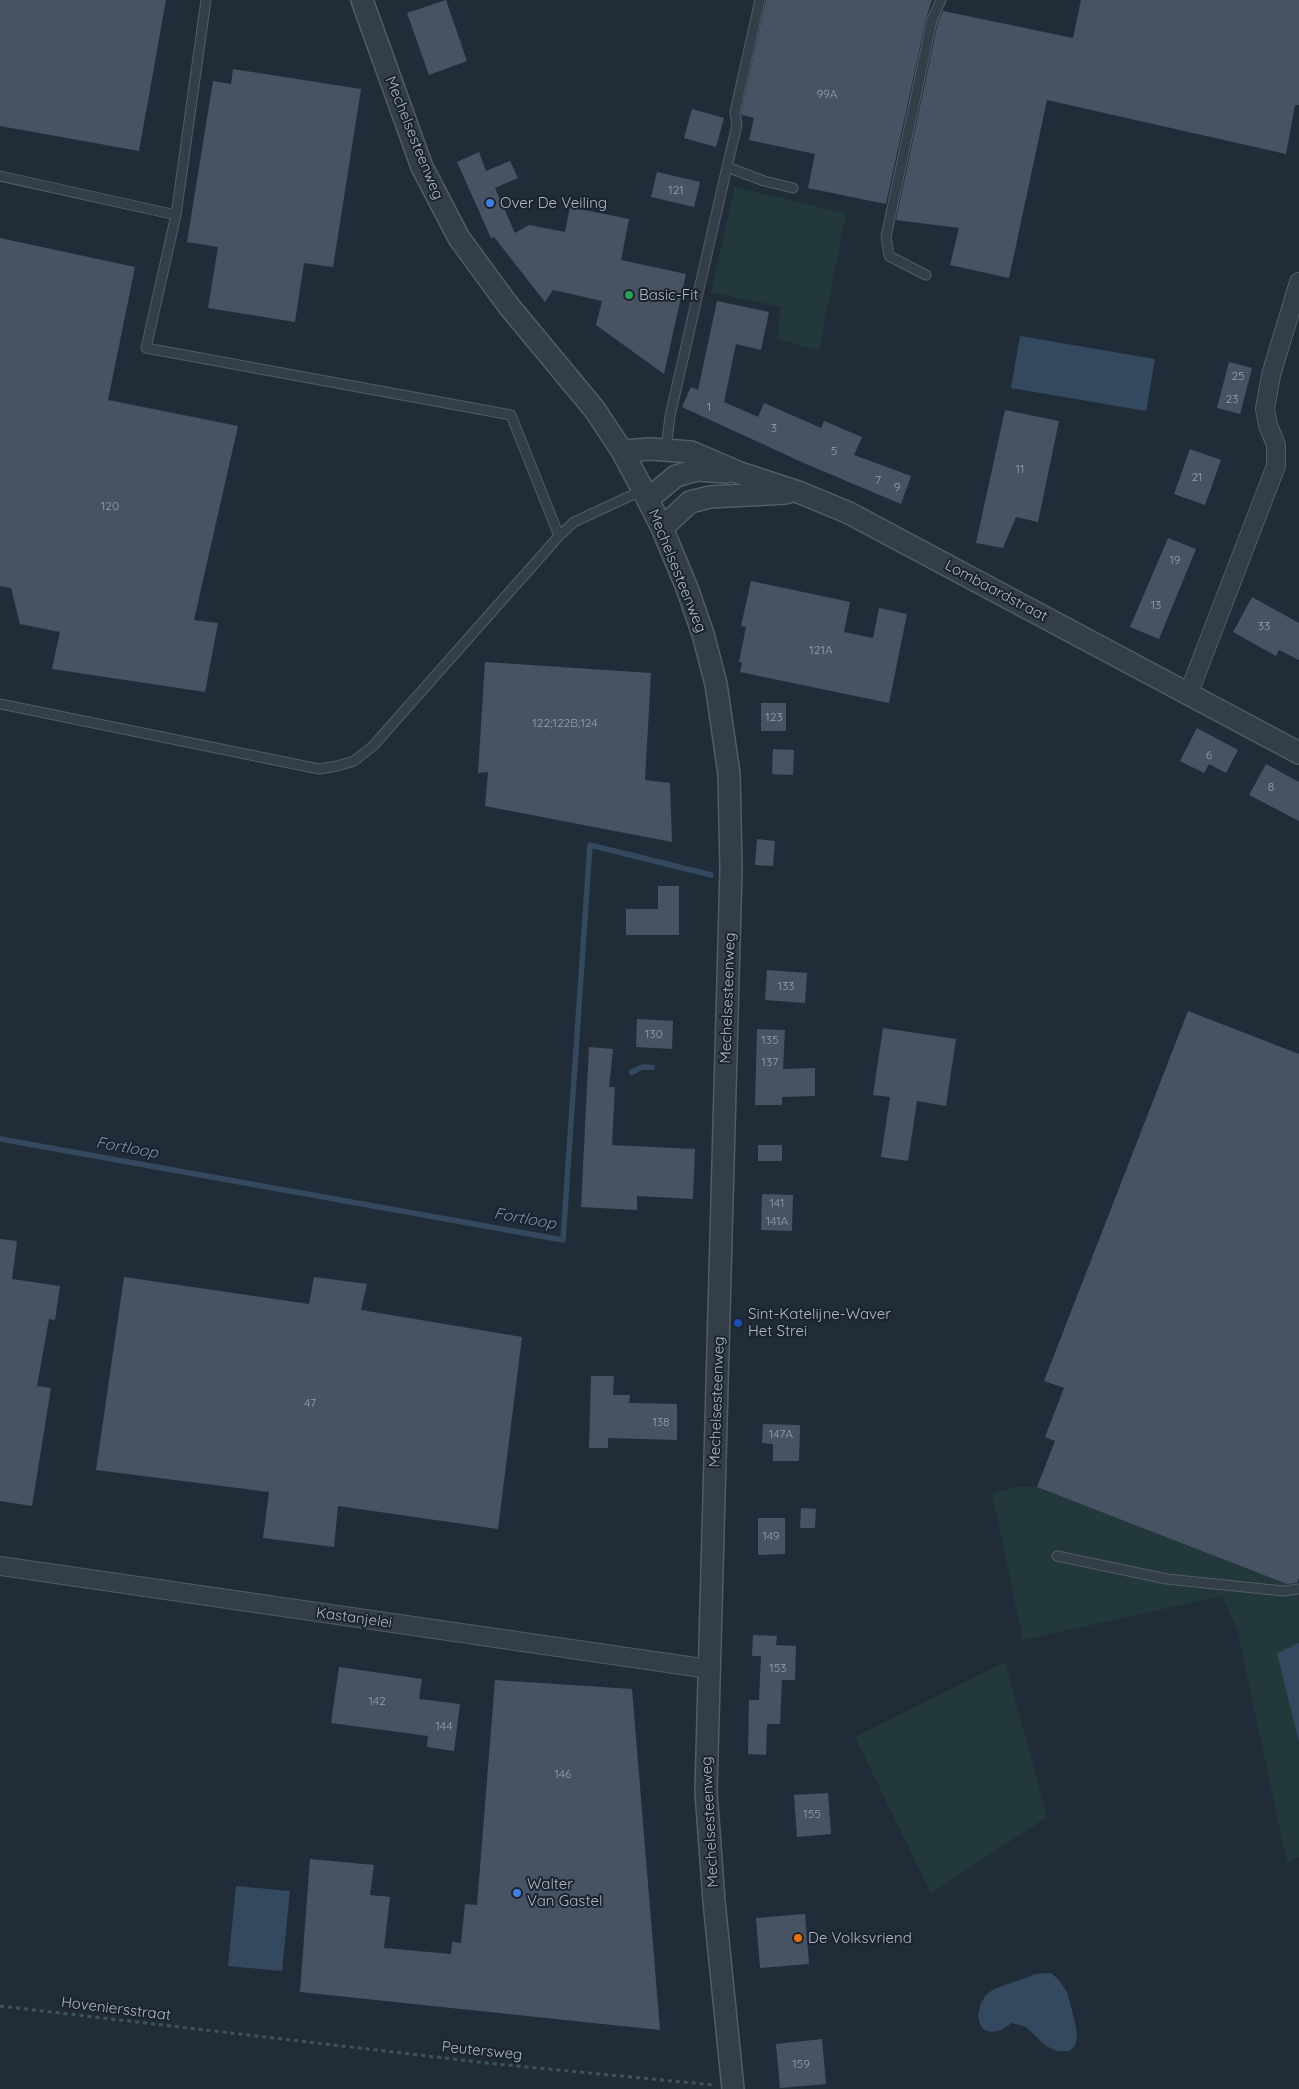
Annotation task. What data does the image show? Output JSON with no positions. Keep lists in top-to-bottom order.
{
  "streets": {
    "street": ["Mechelsesteenweg", "Lombaardstraat", "Kastanjelei"],
    "path": ["Hoveniersstraat", "Peutersweg"]
  },
  "crossings": [
    ["Mechelsesteenweg", "Lombaardstraat"],
    ["Mechelsesteenweg", "Kastanjelei"],
    ["Mechelsesteenweg", "Peutersweg"],
    ["Hoveniersstraat", "Peutersweg"]
  ],
  "water": ["Fortloop"],
  "places": [
    "Over De Veiling",
    "Basic-Fit",
    "Sint-Katelijne-Waver Het Strei",
    "Walter Van Gastel",
    "De Volksvriend"
  ],
  "house_numbers": [
    "99A",
    "121",
    "25",
    "23",
    "1",
    "3",
    "5",
    "11",
    "21",
    "7",
    "9",
    "120",
    "19",
    "13",
    "33",
    "121A",
    "123",
    "122;122B;124",
    "6",
    "8",
    "133",
    "130",
    "135",
    "137",
    "141",
    "141A",
    "47",
    "138",
    "147A",
    "149",
    "153",
    "142",
    "144",
    "146",
    "155",
    "159"
  ]
}
